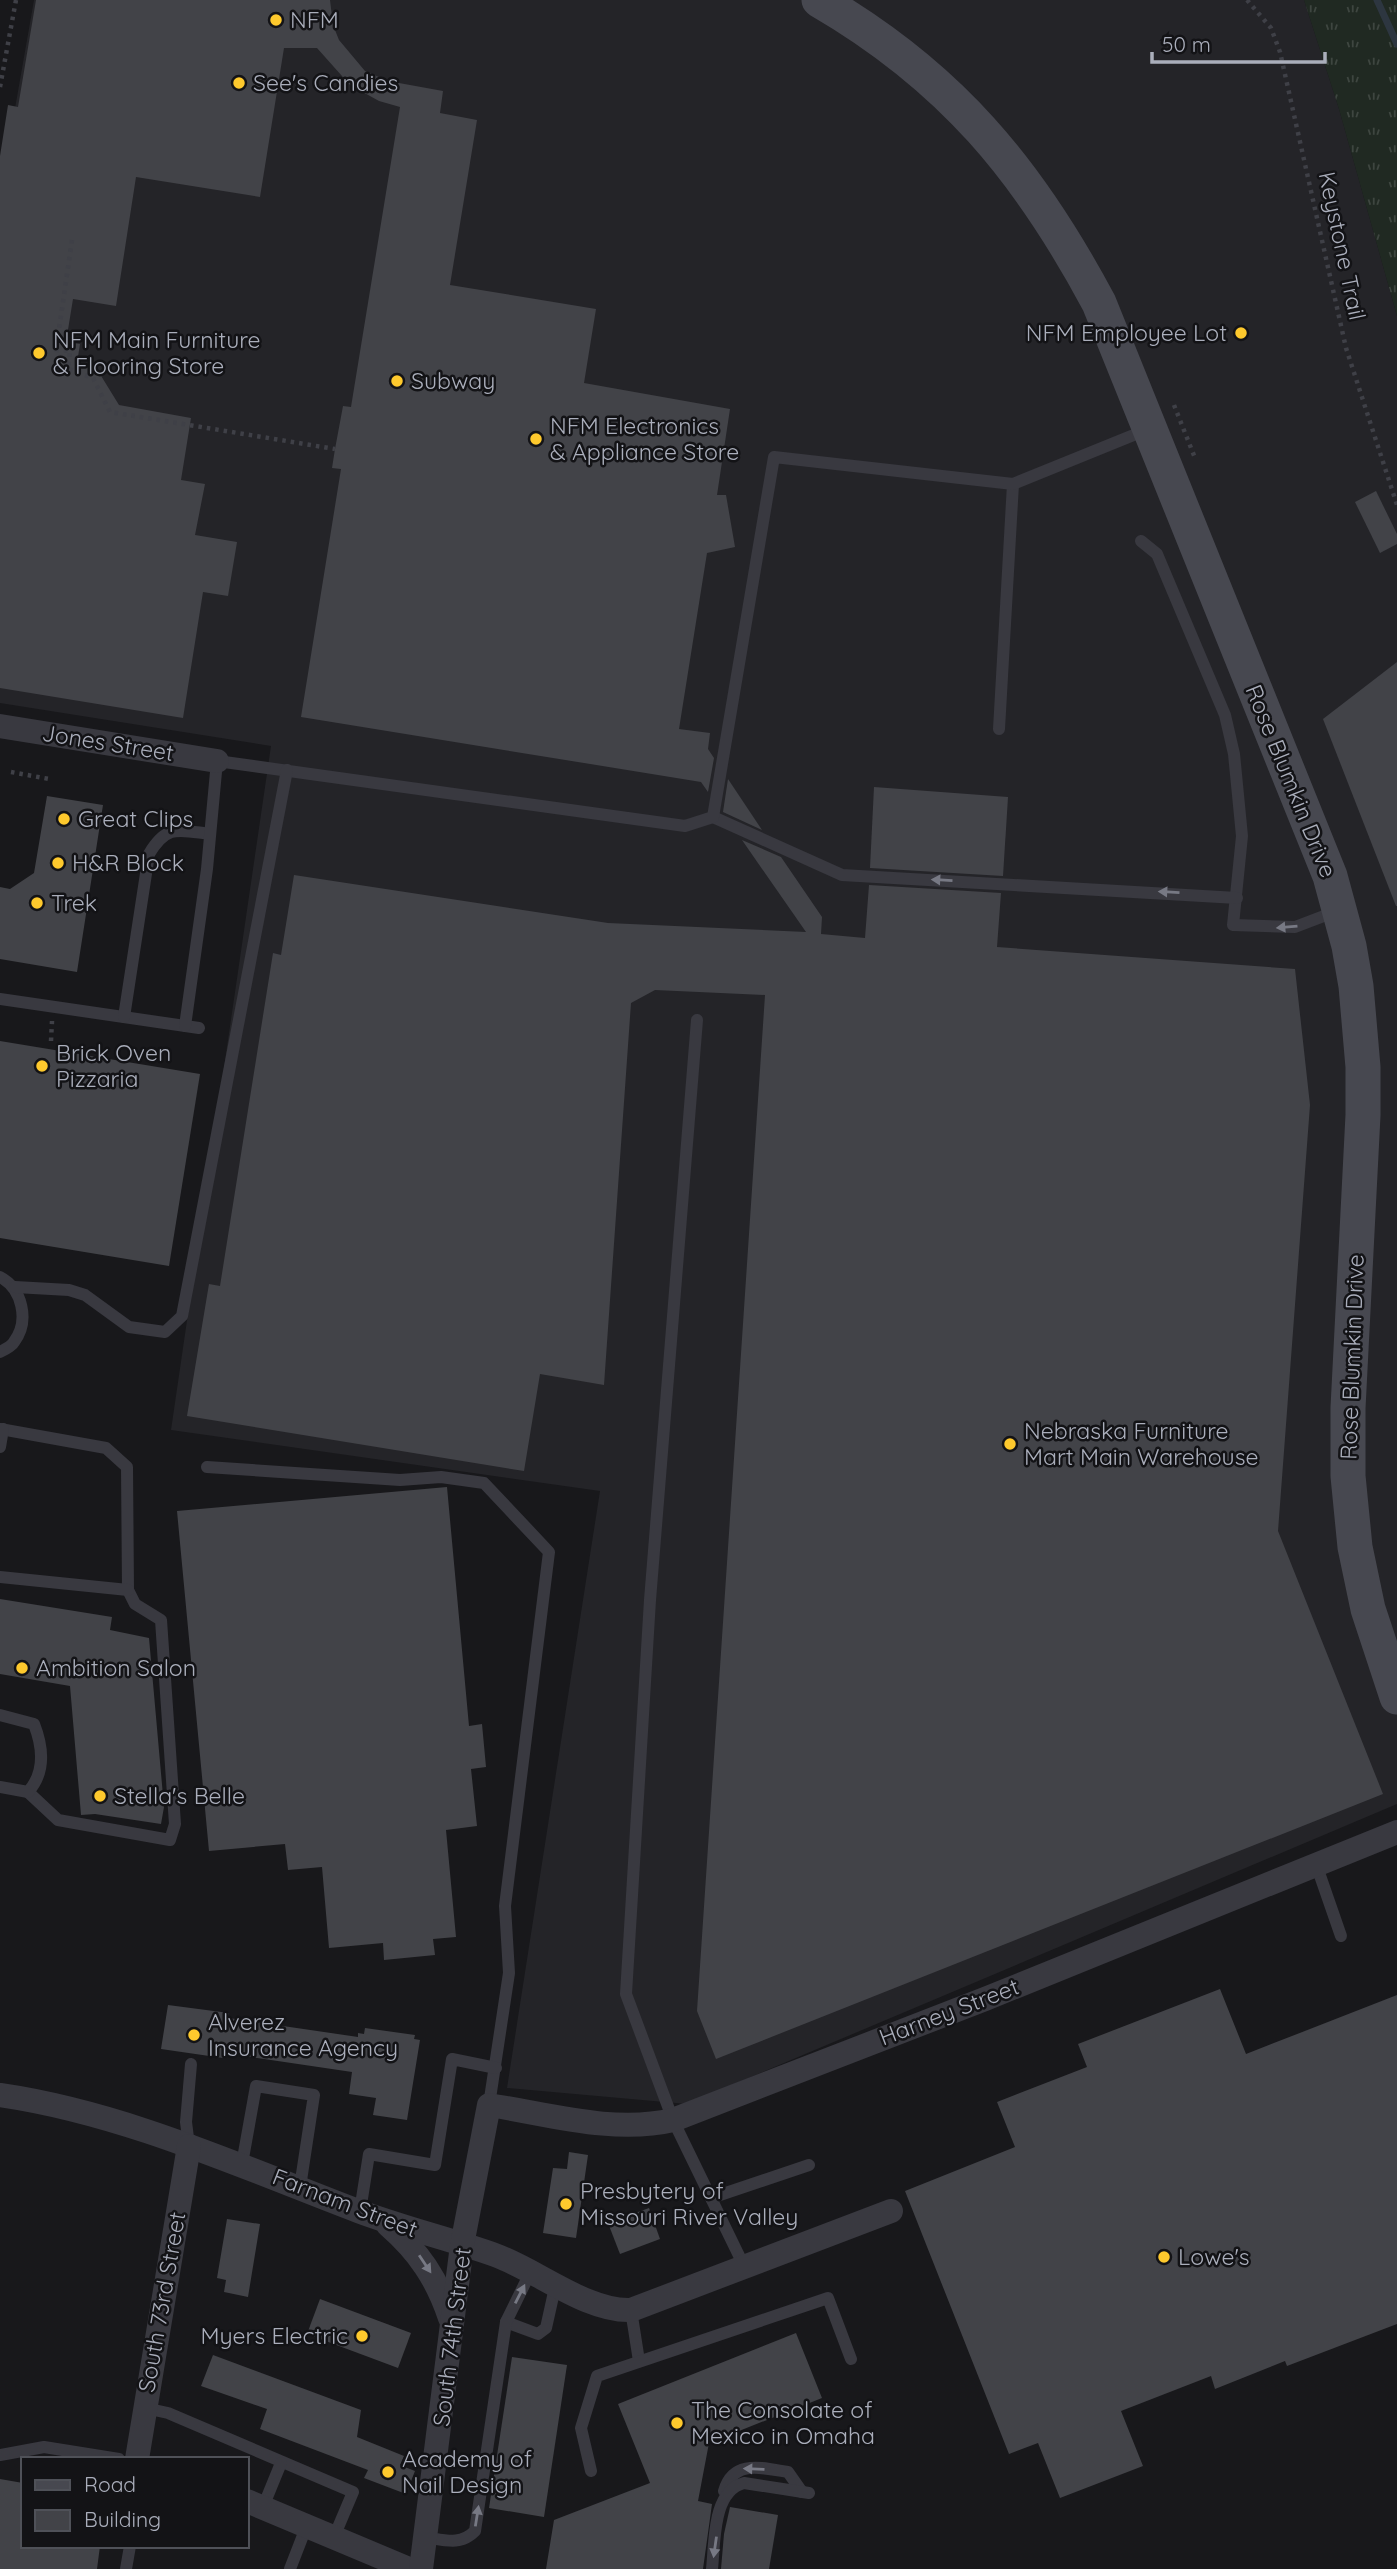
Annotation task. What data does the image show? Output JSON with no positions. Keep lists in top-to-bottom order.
{
  "streets": {
    "main road": ["Rose Blumkin Drive"],
    "street": [
      "Jones Street",
      "Harney Street",
      "Farnam Street",
      "South 73rd Street",
      "South 74th Street"
    ],
    "path": ["Keystone Trail"]
  },
  "crossings": [
    ["Harney Street", "South 74th Street"],
    ["Farnam Street", "South 73rd Street"],
    ["Farnam Street", "South 74th Street"]
  ],
  "places": [
    "NFM",
    "See's Candies",
    "NFM Employee Lot",
    "NFM Main Furniture & Flooring Store",
    "Subway",
    "NFM Electronics & Appliance Store",
    "Great Clips",
    "H&R Block",
    "Trek",
    "Brick Oven Pizzaria",
    "Nebraska Furniture Mart Main Warehouse",
    "Ambition Salon",
    "Stella's Belle",
    "Alverez Insurance Agency",
    "Presbytery of Missouri River Valley",
    "Lowe's",
    "Myers Electric",
    "The Consolate of Mexico in Omaha",
    "Academy of Nail Design"
  ],
  "legend": ["Road", "Building"],
  "scale_bar": "50 m"
}
